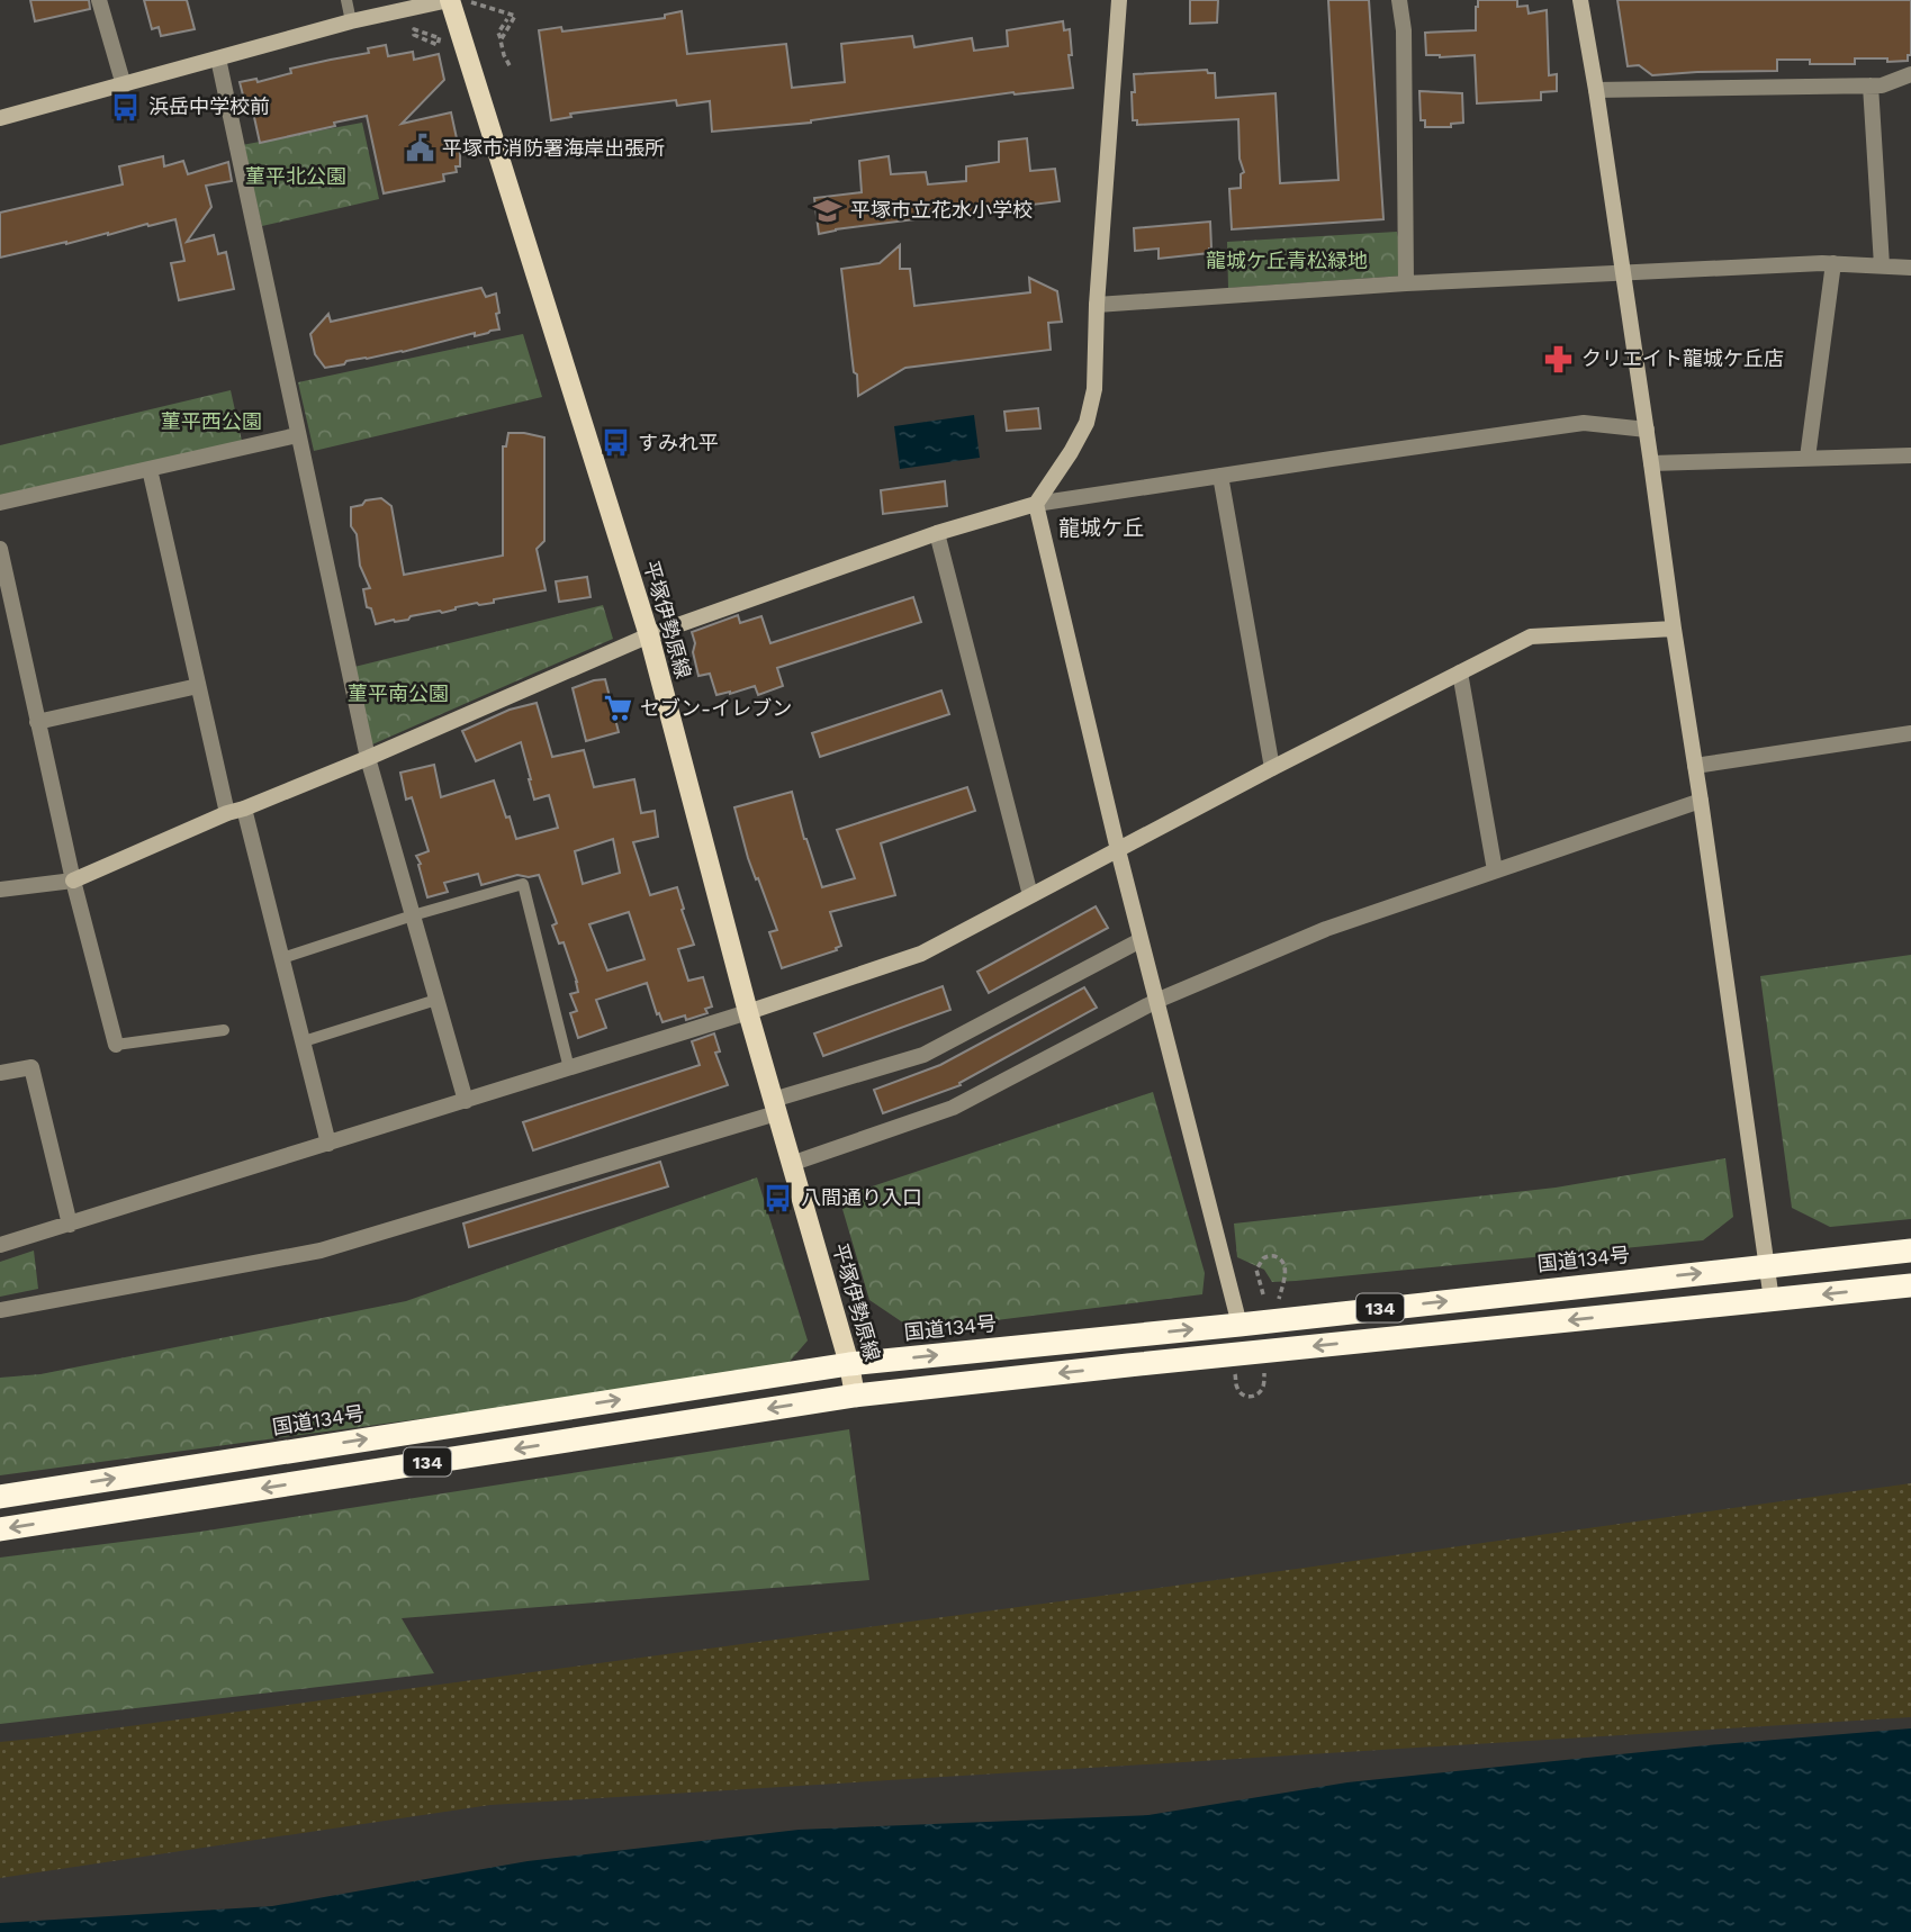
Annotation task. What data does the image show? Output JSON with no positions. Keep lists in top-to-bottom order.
{
  "streets": {
    "highway": ["国道134号", "134"],
    "main road": ["平塚伊勢原線"]
  },
  "crossings": [
    ["平塚伊勢原線", "国道134号"],
    ["平塚伊勢原線", "134"]
  ],
  "districts": ["龍城ケ丘"],
  "parks": [
    "菫平北公園",
    "龍城ケ丘青松緑地",
    "菫平西公園",
    "菫平南公園"
  ],
  "places": {
    "bus stop": ["浜岳中学校前", "すみれ平", "八間通り入口"],
    "public building": ["平塚市消防署海岸出張所"],
    "school or university": ["平塚市立花水小学校"],
    "pharmacy": ["クリエイト龍城ケ丘店"],
    "supermarket": ["セブン-イレブン"]
  }
}
